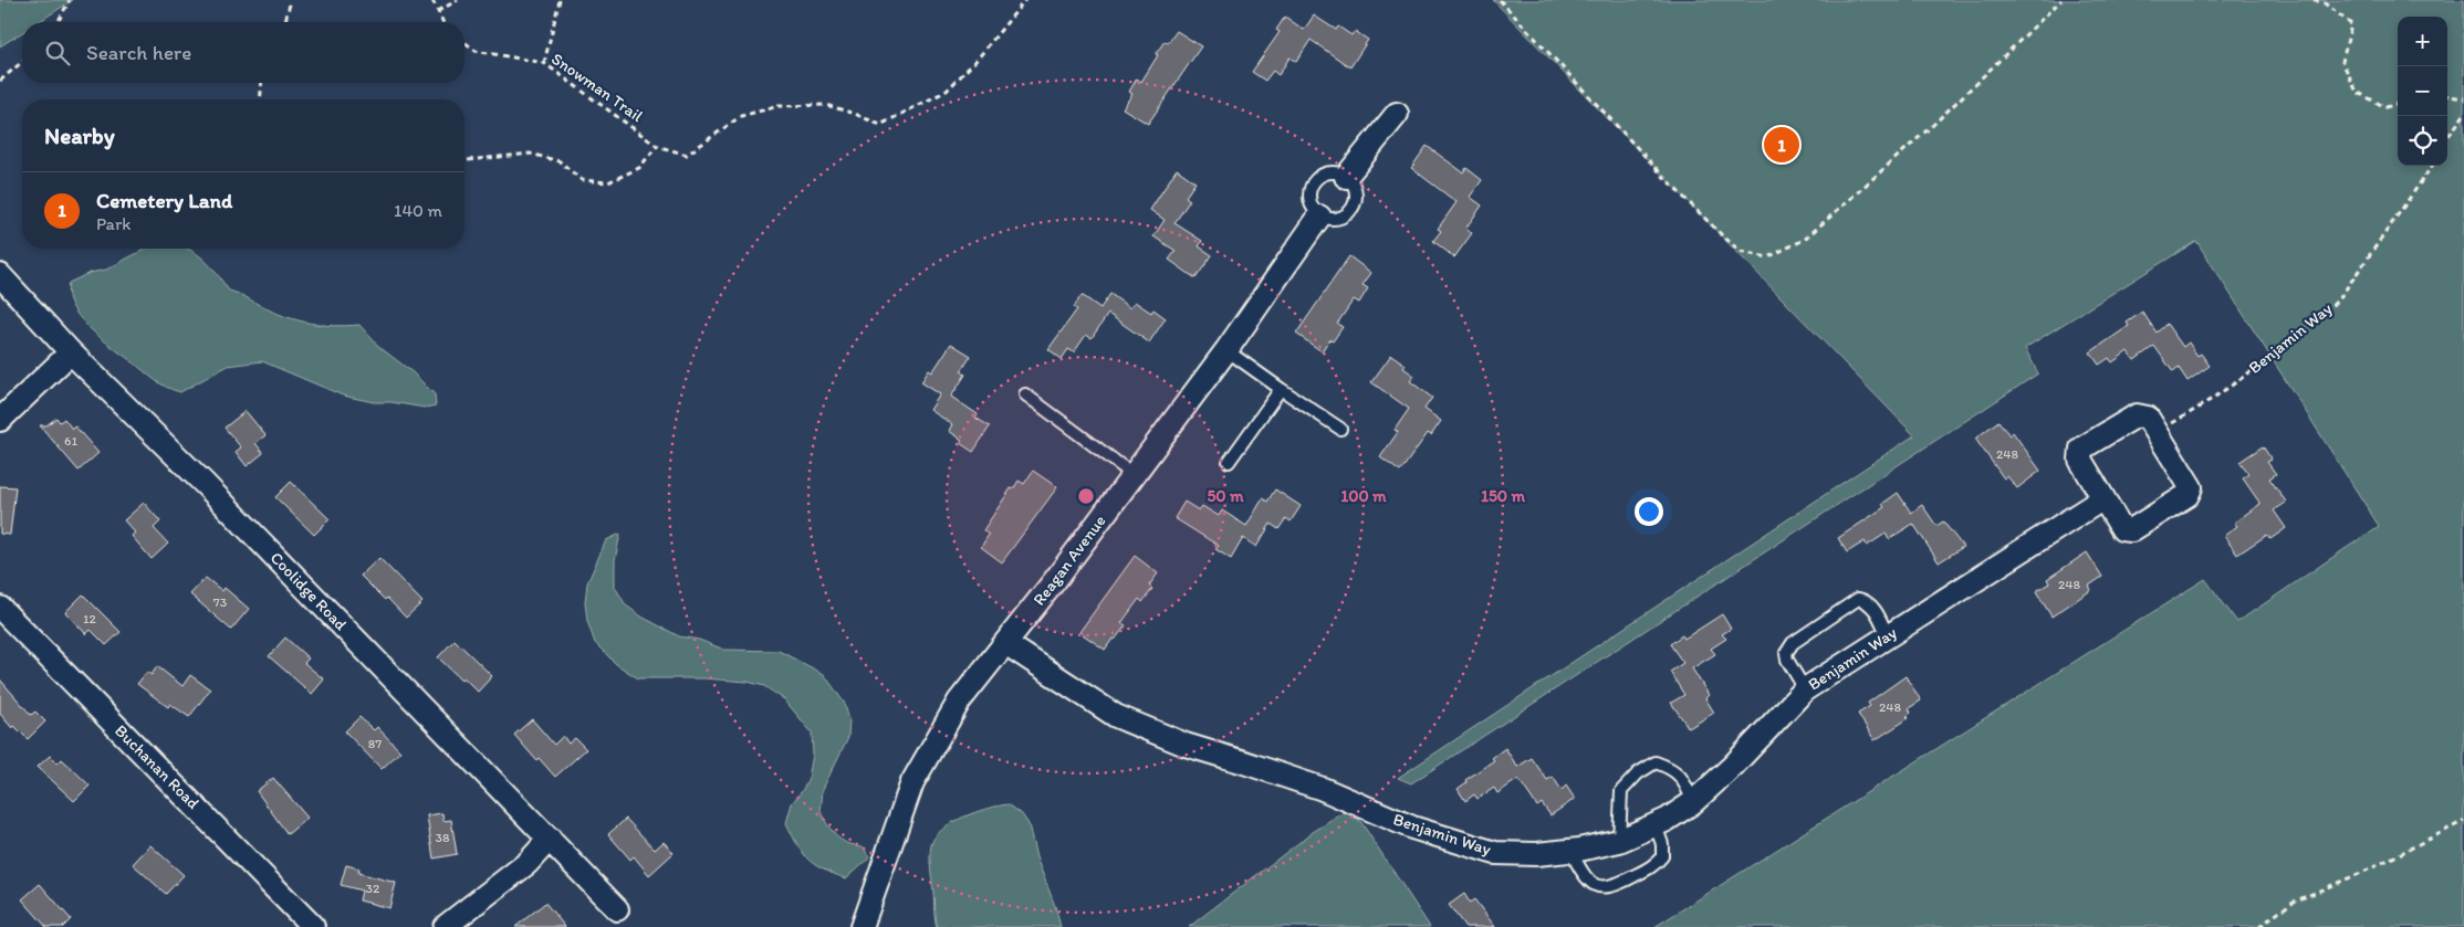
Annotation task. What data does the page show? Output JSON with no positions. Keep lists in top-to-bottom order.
{
  "streets": {
    "street": [
      "Benjamin Way",
      "Reagan Avenue",
      "Coolidge Road",
      "Buchanan Road"
    ],
    "path": ["Snowman Trail"]
  },
  "crossings": [
    ["Benjamin Way", "Reagan Avenue"]
  ],
  "house_numbers": [
    "61",
    "248",
    "248",
    "73",
    "12",
    "248",
    "87",
    "38",
    "32"
  ],
  "page": {
    "map_buttons": ["+", "−"],
    "search": "Search here",
    "heading": "Nearby",
    "pins": "1",
    "list": [
      {
        "mark": "1",
        "name": "Cemetery Land",
        "note": "Park",
        "value": "140 m"
      }
    ]
  },
  "rings": ["50 m", "100 m", "150 m"]
}
